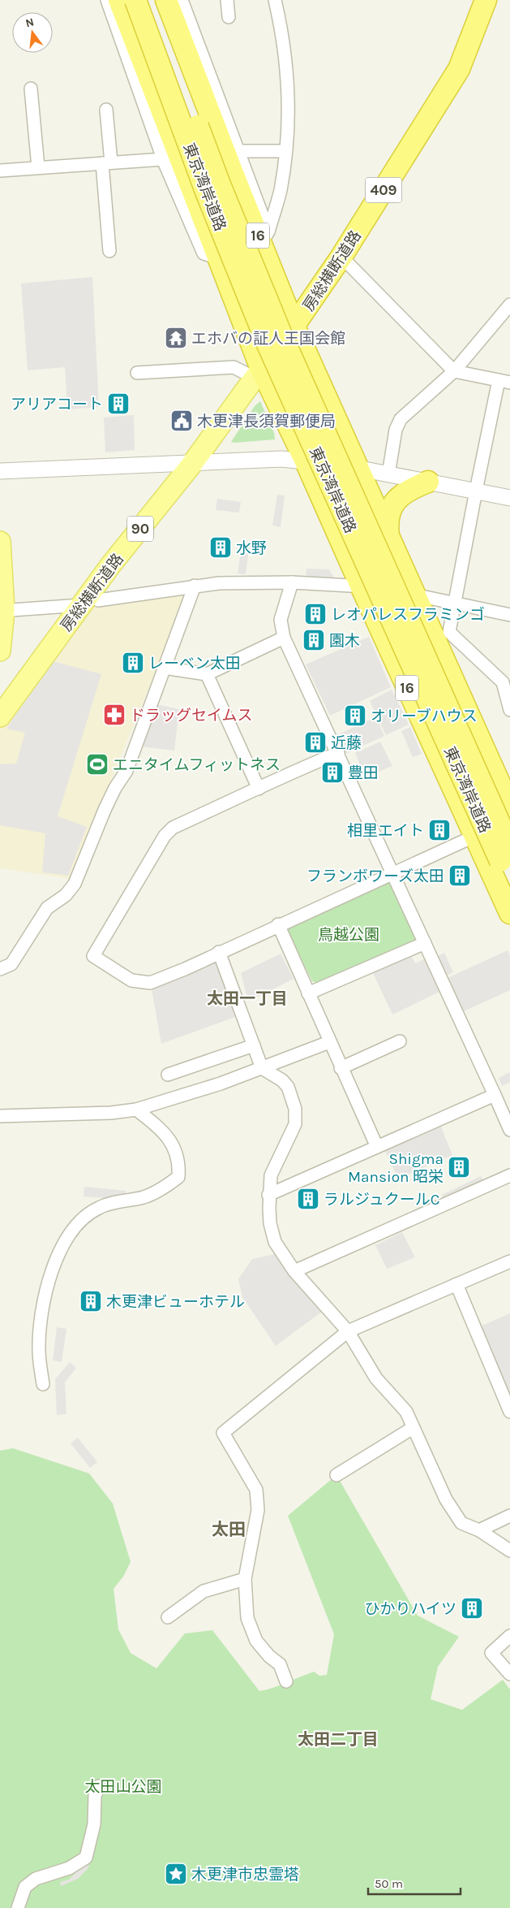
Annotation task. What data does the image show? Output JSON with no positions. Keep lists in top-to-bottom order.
{
  "streets": {
    "highway": [
      "東京湾岸道路",
      "409",
      "16",
      "房総横断道路"
    ],
    "main road": ["90"]
  },
  "crossings": [
    ["16", "房総横断道路"]
  ],
  "districts": ["太田一丁目", "太田", "太田二丁目"],
  "parks": ["鳥越公園", "太田山公園"],
  "places": {
    "temple": ["エホバの証人王国会館"],
    "building": [
      "アリアコート",
      "水野",
      "レオパレスフラミンゴ",
      "園木",
      "レーベン太田",
      "オリーブハウス",
      "近藤",
      "豊田",
      "相里エイト",
      "フランボワーズ太田",
      "Shigma Mansion 昭栄",
      "ラルジュクールC",
      "木更津ビューホテル",
      "ひかりハイツ"
    ],
    "public building": ["木更津長須賀郵便局"],
    "pharmacy": ["ドラッグセイムス"],
    "sports": ["エニタイムフィットネス"],
    "place": ["木更津市忠霊塔"]
  },
  "scale_bar": "50 m",
  "north": "top"
}
